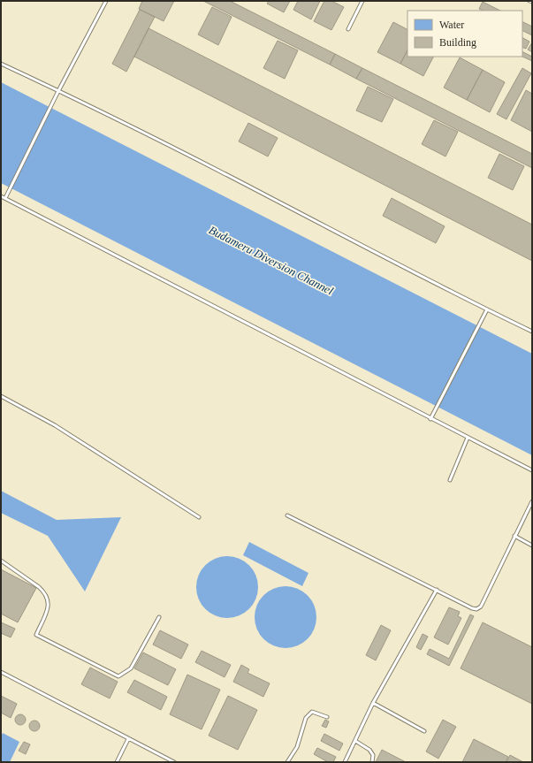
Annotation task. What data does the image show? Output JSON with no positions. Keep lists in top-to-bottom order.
{
  "water": ["Budameru Diversion Channel"],
  "legend": ["Water", "Building"]
}
